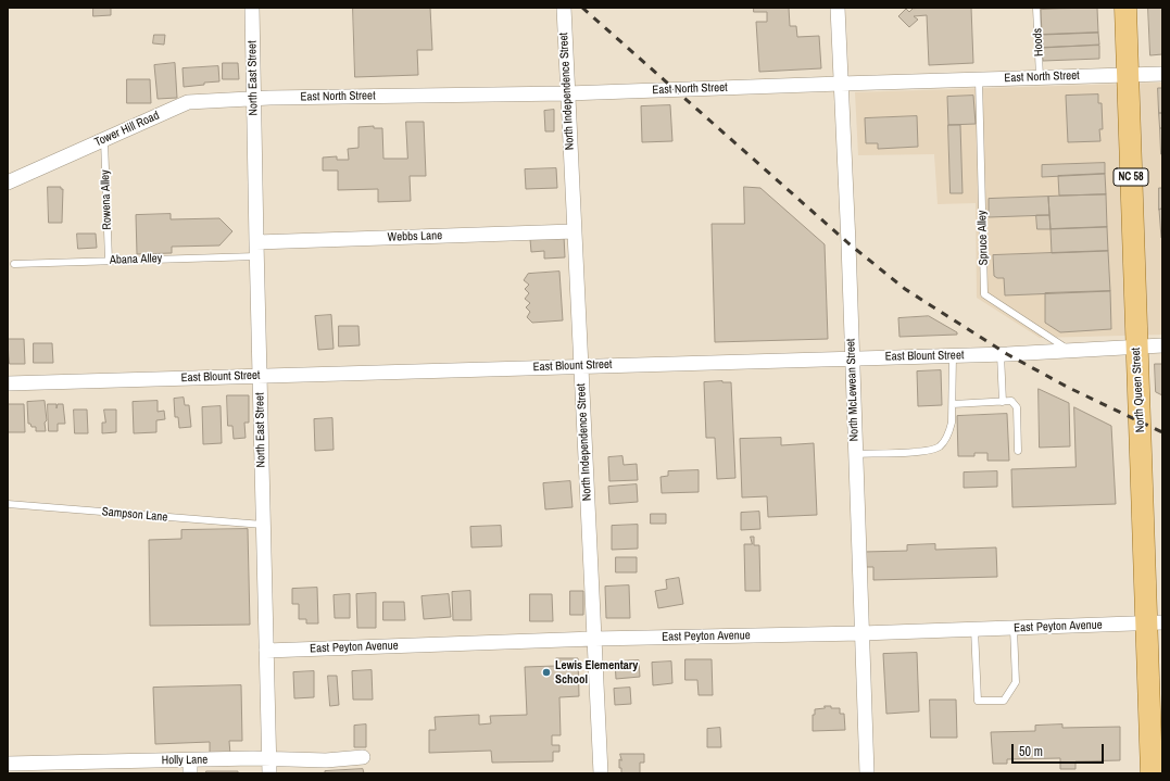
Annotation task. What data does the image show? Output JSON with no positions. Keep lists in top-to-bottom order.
{
  "streets": {
    "main road": ["NC 58", "North Queen Street"],
    "street": [
      "East North Street",
      "North East Street",
      "North Independence Street",
      "Tower Hill Road",
      "Webbs Lane",
      "East Blount Street",
      "North McLewean Street",
      "East Peyton Avenue",
      "Holly Lane"
    ],
    "lane": [
      "Hoods",
      "Rowena Alley",
      "Spruce Alley",
      "Abana Alley",
      "Sampson Lane"
    ]
  },
  "crossings": [
    ["Hoods", "East North Street"],
    ["East North Street", "North East Street"],
    ["East North Street", "North Independence Street"],
    ["East North Street", "Tower Hill Road"],
    ["East North Street", "Spruce Alley"],
    ["East North Street", "North McLewean Street"],
    ["East North Street", "North Queen Street"],
    ["North East Street", "Tower Hill Road"],
    ["North East Street", "Webbs Lane"],
    ["North East Street", "Abana Alley"],
    ["North East Street", "East Blount Street"],
    ["North East Street", "Sampson Lane"],
    ["North East Street", "East Peyton Avenue"],
    ["North East Street", "Holly Lane"],
    ["North Independence Street", "Webbs Lane"],
    ["North Independence Street", "East Blount Street"],
    ["North Independence Street", "East Peyton Avenue"],
    ["Tower Hill Road", "Rowena Alley"],
    ["Rowena Alley", "Abana Alley"],
    ["Webbs Lane", "Abana Alley"],
    ["Spruce Alley", "East Blount Street"],
    ["East Blount Street", "North McLewean Street"],
    ["East Blount Street", "North Queen Street"],
    ["North McLewean Street", "East Peyton Avenue"],
    ["North Queen Street", "East Peyton Avenue"]
  ],
  "places": ["Lewis Elementary School"],
  "scale_bar": "50 m"
}
